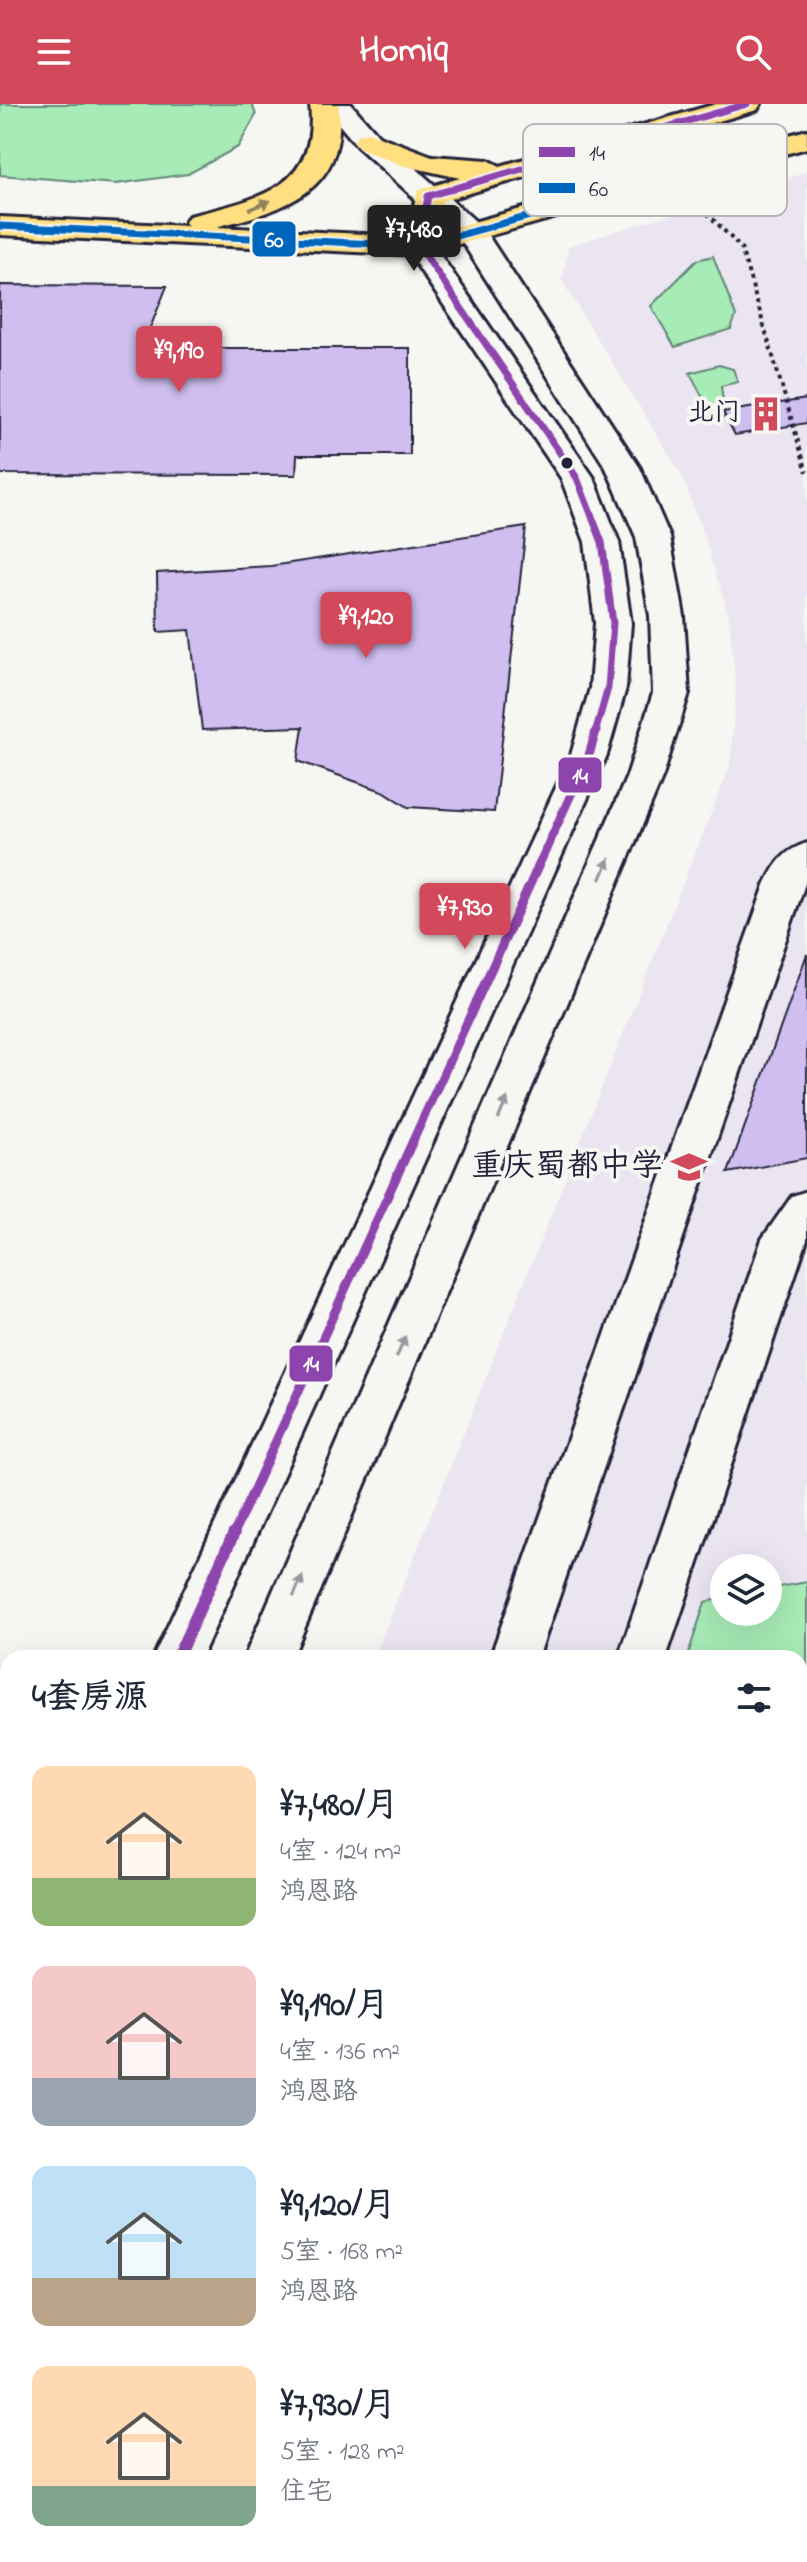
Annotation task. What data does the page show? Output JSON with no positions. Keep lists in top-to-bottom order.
{
  "places": {
    "building": ["北门"],
    "school or university": ["重庆蜀都中学"]
  },
  "lines": ["transit line 14", "transit line 60"],
  "legend": ["14", "60"],
  "page": {
    "header": "Homiq",
    "price": [
      "¥7,480",
      "¥9,190",
      "¥9,120",
      "¥7,930"
    ],
    "heading": "4套房源",
    "list": [
      {
        "name": "¥7,480/月",
        "note": "4室 · 124 m² · 鸿恩路"
      },
      {
        "name": "¥9,190/月",
        "note": "4室 · 136 m² · 鸿恩路"
      },
      {
        "name": "¥9,120/月",
        "note": "5室 · 168 m² · 鸿恩路"
      },
      {
        "name": "¥7,930/月",
        "note": "5室 · 128 m² · 住宅"
      }
    ]
  }
}
